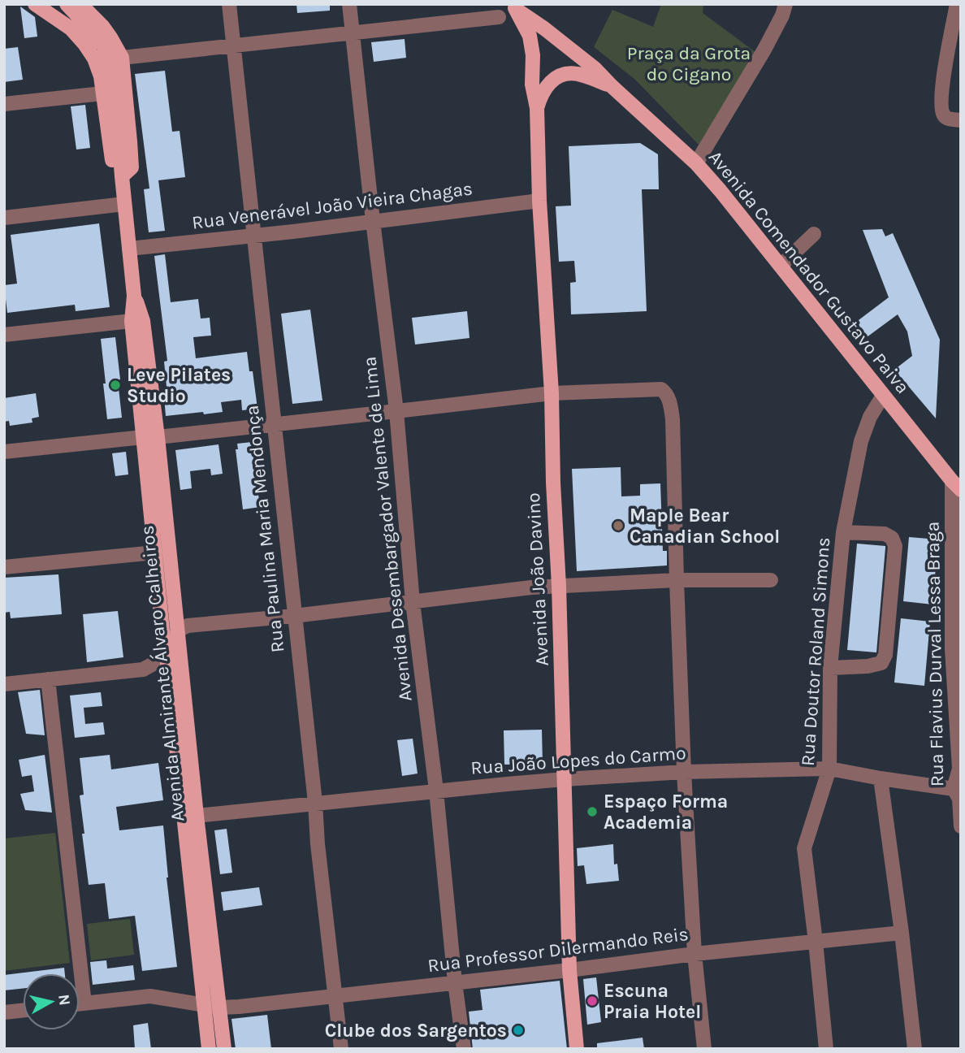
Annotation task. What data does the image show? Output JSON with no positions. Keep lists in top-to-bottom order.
{
  "streets": {
    "main road": ["Avenida Comendador Gustavo Paiva", "Avenida João Davino", "Avenida Almirante Álvaro Calheiros"],
    "street": [
      "Rua Venerável João Vieira Chagas",
      "Rua Paulina Maria Mendonça",
      "Avenida Desembargador Valente de Lima",
      "Rua Doutor Roland Simons",
      "Rua Flavius Durval Lessa Braga",
      "Rua João Lopes do Carmo",
      "Rua Professor Dilermando Reis"
    ]
  },
  "crossings": [
    ["Rua Venerável João Vieira Chagas", "Rua Paulina Maria Mendonça"],
    ["Rua Venerável João Vieira Chagas", "Avenida Desembargador Valente de Lima"],
    ["Rua Venerável João Vieira Chagas", "Avenida João Davino"],
    ["Rua Venerável João Vieira Chagas", "Avenida Almirante Álvaro Calheiros"],
    ["Avenida Comendador Gustavo Paiva", "Avenida João Davino"],
    ["Avenida Comendador Gustavo Paiva", "Rua Doutor Roland Simons"],
    ["Avenida Comendador Gustavo Paiva", "Rua Flavius Durval Lessa Braga"],
    ["Rua Paulina Maria Mendonça", "Rua João Lopes do Carmo"],
    ["Rua Paulina Maria Mendonça", "Rua Professor Dilermando Reis"],
    ["Avenida Desembargador Valente de Lima", "Rua João Lopes do Carmo"],
    ["Avenida Desembargador Valente de Lima", "Rua Professor Dilermando Reis"],
    ["Avenida João Davino", "Rua João Lopes do Carmo"],
    ["Avenida João Davino", "Rua Professor Dilermando Reis"],
    ["Rua Doutor Roland Simons", "Rua João Lopes do Carmo"],
    ["Rua Doutor Roland Simons", "Rua Professor Dilermando Reis"],
    ["Rua Flavius Durval Lessa Braga", "Rua João Lopes do Carmo"],
    ["Avenida Almirante Álvaro Calheiros", "Rua João Lopes do Carmo"],
    ["Avenida Almirante Álvaro Calheiros", "Rua Professor Dilermando Reis"]
  ],
  "parks": ["Praça da Grota do Cigano"],
  "places": [
    "Leve Pilates Studio",
    "Maple Bear Canadian School",
    "Espaço Forma Academia",
    "Escuna Praia Hotel",
    "Clube dos Sargentos"
  ],
  "north": "right"
}
